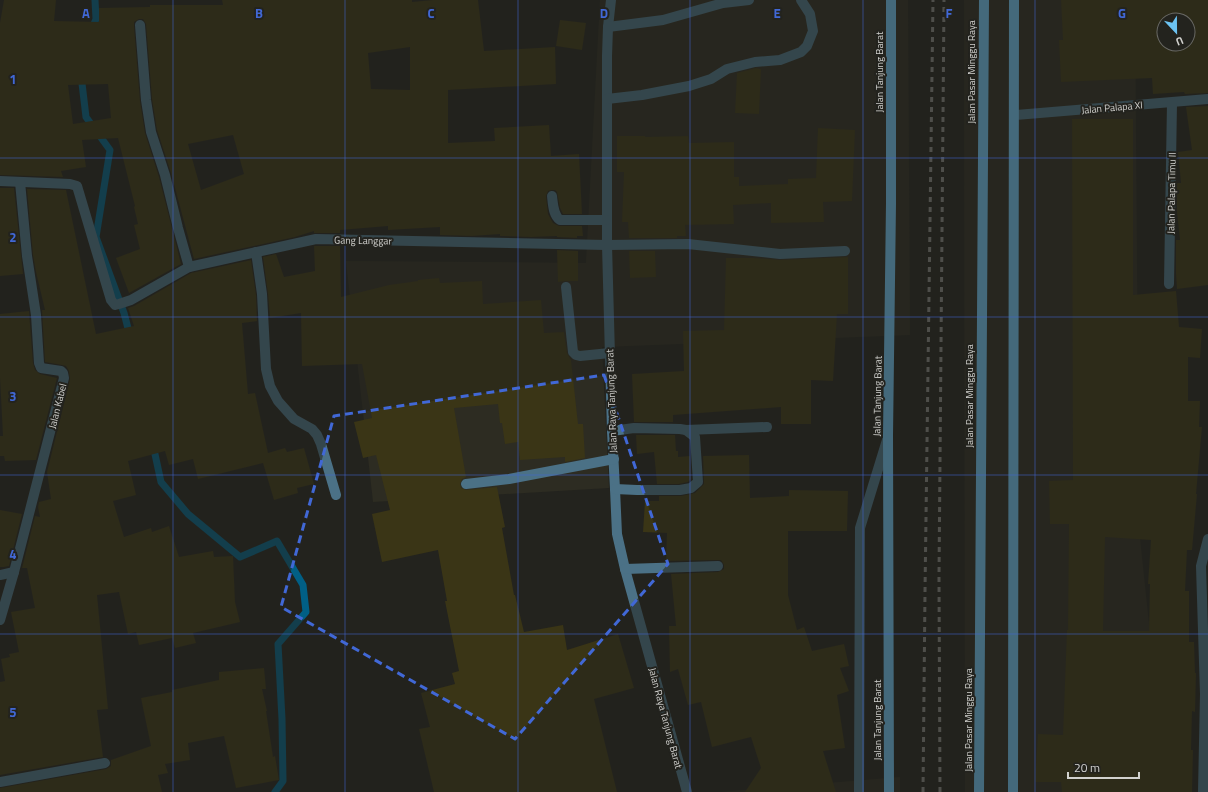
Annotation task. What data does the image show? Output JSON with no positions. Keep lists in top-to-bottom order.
{
  "streets": {
    "main road": ["Jalan Tanjung Barat", "Jalan Pasar Minggu Raya"],
    "street": [
      "Jalan Palapa XI",
      "Jalan Palapa Timu II",
      "Gang Langgar",
      "Jalan Raya Tanjung Barat",
      "Jalan Kabel"
    ]
  },
  "crossings": [
    ["Jalan Palapa XI", "Jalan Palapa Timu II"],
    ["Gang Langgar", "Jalan Raya Tanjung Barat"],
    ["Gang Langgar", "Jalan Kabel"]
  ],
  "scale_bar": "20 m",
  "north": "bottom",
  "grid": {
    "columns": [
      "A",
      "B",
      "C",
      "D",
      "E",
      "F",
      "G"
    ],
    "rows": [
      "1",
      "2",
      "3",
      "4",
      "5"
    ]
  }
}
